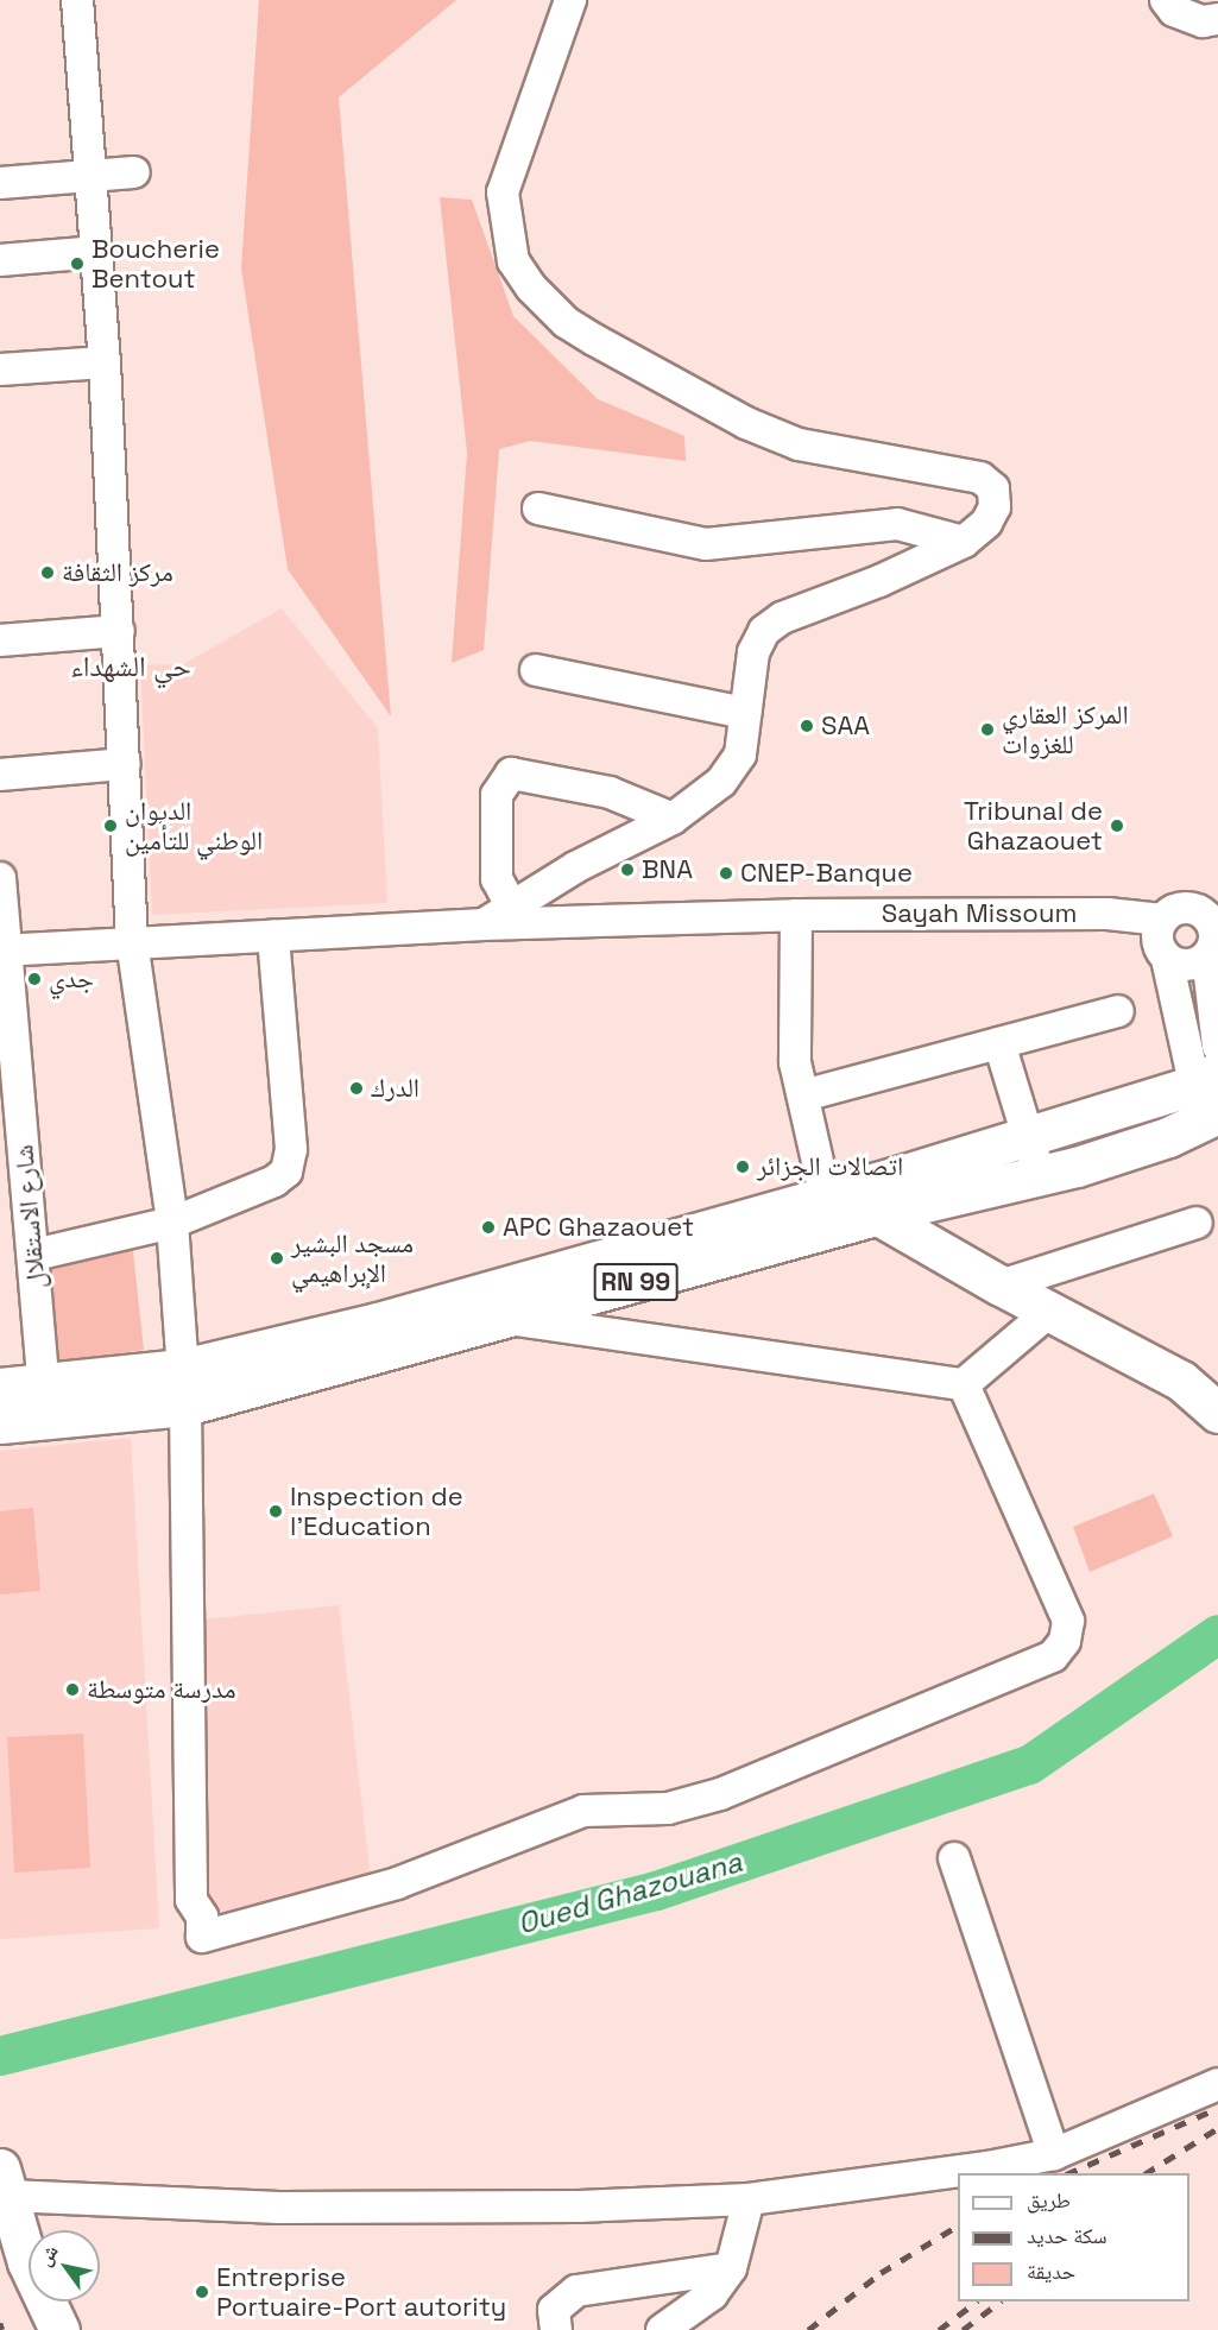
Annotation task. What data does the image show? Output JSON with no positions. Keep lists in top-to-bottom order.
{
  "streets": {
    "main road": ["RN 99"],
    "street": ["Sayah Missoum", "شارع الاستقلال"]
  },
  "crossings": [
    ["Sayah Missoum", "شارع الاستقلال"],
    ["شارع الاستقلال", "RN 99"]
  ],
  "districts": ["حي الشهداء"],
  "water": ["Oued Ghazouana"],
  "places": [
    "Boucherie Bentout",
    "مركز الثقافة",
    "SAA",
    "المركز العقاري للغزوات",
    "الديوان الوطني للتأمين",
    "Tribunal de Ghazaouet",
    "BNA",
    "CNEP-Banque",
    "جدي",
    "الدرك",
    "اتصالات الجزائر",
    "APC Ghazaouet",
    "مسجد البشير الإبراهيمي",
    "Inspection de l'Education",
    "مدرسة متوسطة",
    "Entreprise Portuaire-Port autority"
  ],
  "legend": ["طريق", "سكة حديد", "حديقة"],
  "north": "top left"
}
